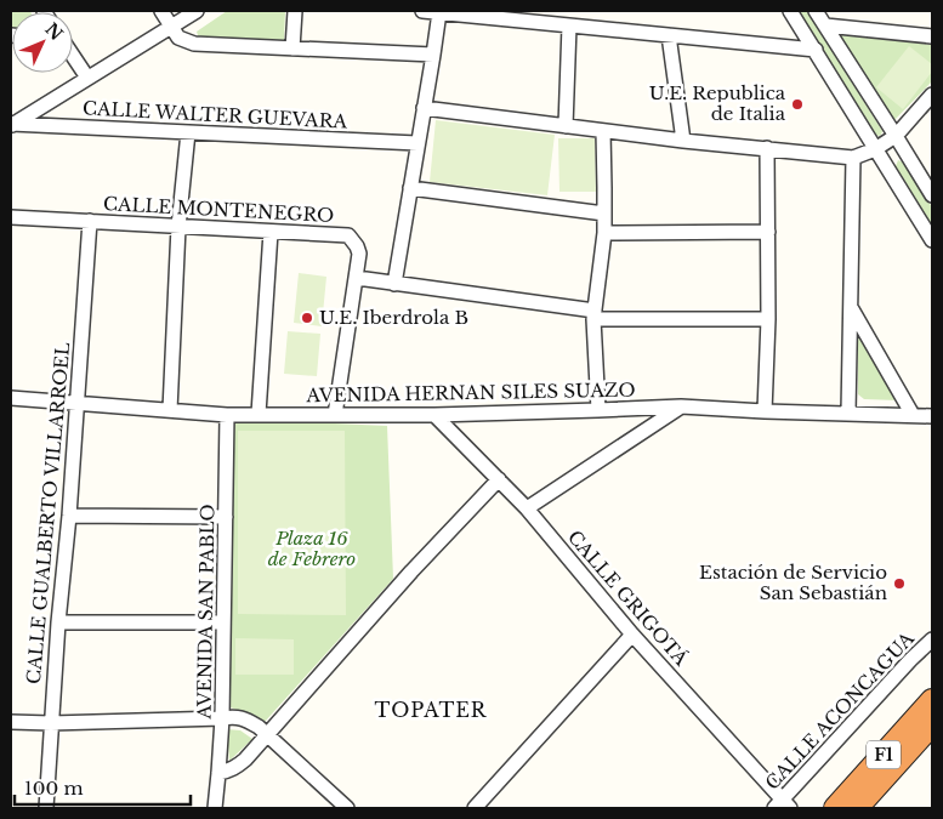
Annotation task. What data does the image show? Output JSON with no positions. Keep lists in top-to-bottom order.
{
  "streets": {
    "highway": ["F1"],
    "street": [
      "CALLE WALTER GUEVARA",
      "CALLE MONTENEGRO",
      "AVENIDA HERNAN SILES SUAZO",
      "CALLE GUALBERTO VILLARROEL",
      "CALLE GRIGOTÁ",
      "AVENIDA SAN PABLO",
      "CALLE ACONCAGUA"
    ]
  },
  "crossings": [
    ["CALLE MONTENEGRO", "AVENIDA HERNAN SILES SUAZO"],
    ["CALLE MONTENEGRO", "CALLE GUALBERTO VILLARROEL"],
    ["AVENIDA HERNAN SILES SUAZO", "CALLE GUALBERTO VILLARROEL"],
    ["AVENIDA HERNAN SILES SUAZO", "CALLE GRIGOTÁ"],
    ["AVENIDA HERNAN SILES SUAZO", "AVENIDA SAN PABLO"],
    ["CALLE GRIGOTÁ", "CALLE ACONCAGUA"]
  ],
  "districts": ["TOPATER"],
  "parks": ["Plaza 16 de Febrero"],
  "places": ["U.E. Republica de Italia", "U.E. Iberdrola B", "Estación de Servicio San Sebastián"],
  "scale_bar": "100 m",
  "north": "top right"
}
